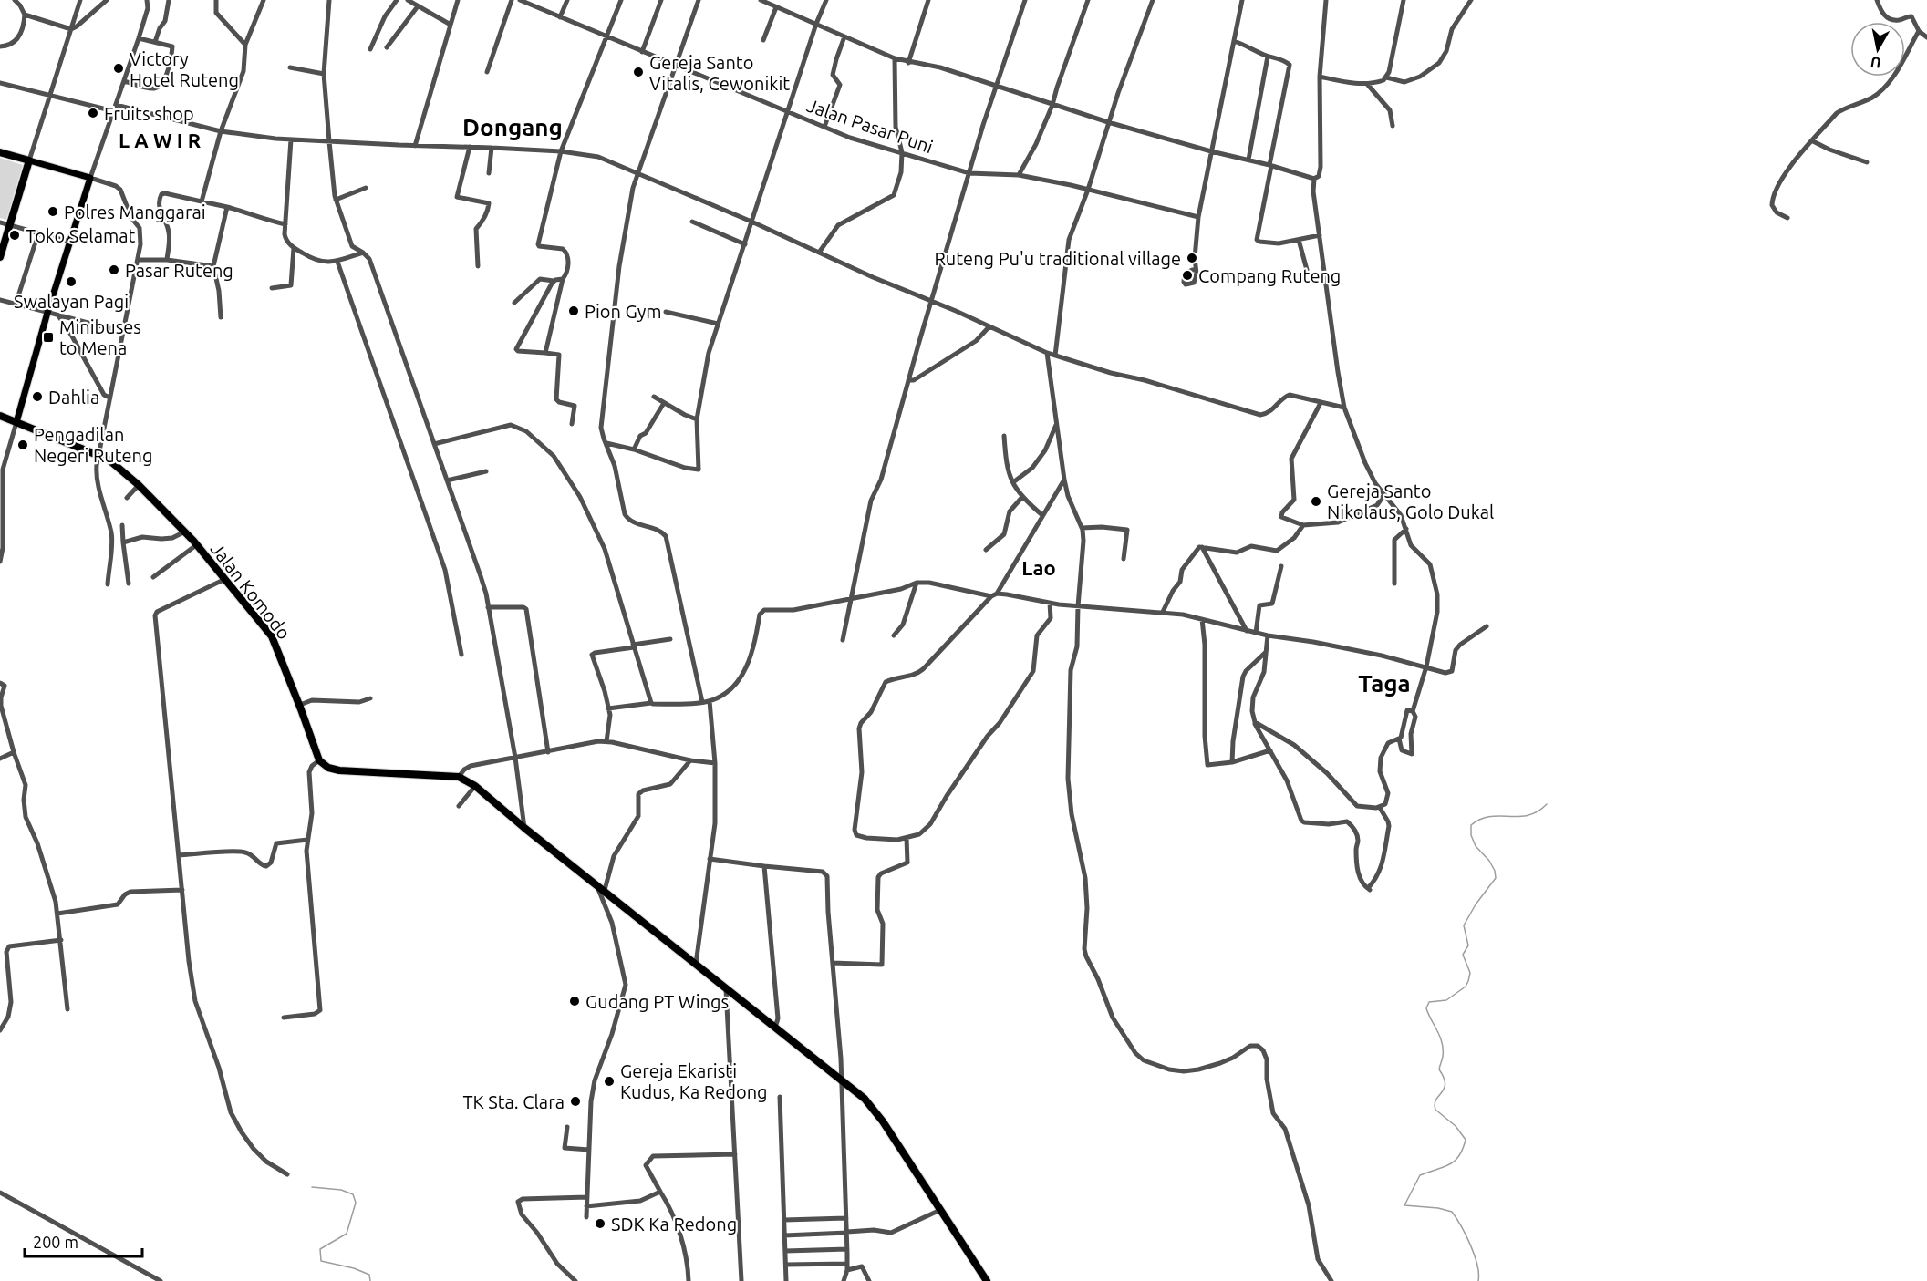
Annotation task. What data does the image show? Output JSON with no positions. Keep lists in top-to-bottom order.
{
  "streets": {
    "highway": ["Jalan Komodo"],
    "street": ["Jalan Pasar Puni"]
  },
  "districts": [
    "Dongang",
    "L A W I R",
    "Lao",
    "Taga"
  ],
  "places": {
    "other": [
      "Victory Hotel Ruteng",
      "Gereja Santo Vitalis, Cewonikit",
      "Fruits shop",
      "Polres Manggarai",
      "Toko Selamat",
      "Ruteng Pu'u traditional village",
      "Pasar Ruteng",
      "Compang Ruteng",
      "Swalayan Pagi",
      "Pion Gym",
      "Dahlia",
      "Pengadilan Negeri Ruteng",
      "Gereja Santo Nikolaus, Golo Dukal",
      "Gudang PT Wings",
      "Gereja Ekaristi Kudus, Ka Redong",
      "TK Sta. Clara",
      "SDK Ka Redong"
    ],
    "transit": ["Minibuses to Mena"]
  },
  "scale_bar": "200 m",
  "north": "bottom"
}
